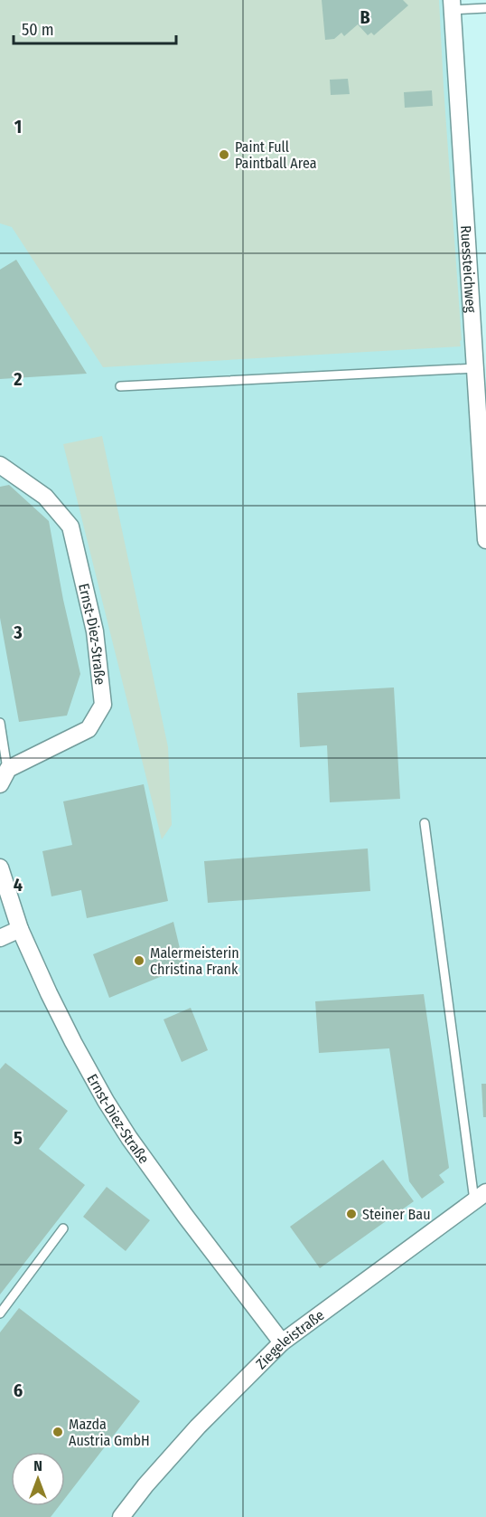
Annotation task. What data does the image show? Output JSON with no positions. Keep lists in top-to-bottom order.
{
  "streets": {
    "street": ["Ruessteichweg", "Ernst-Diez-Straße", "Ziegeleistraße"]
  },
  "crossings": [
    ["Ernst-Diez-Straße", "Ziegeleistraße"]
  ],
  "places": [
    "Paint Full Paintball Area",
    "Malermeisterin Christina Frank",
    "Steiner Bau",
    "Mazda Austria GmbH"
  ],
  "scale_bar": "50 m",
  "north": "top",
  "grid": {
    "columns": ["B"],
    "rows": [
      "1",
      "2",
      "3",
      "4",
      "5",
      "6"
    ]
  }
}
